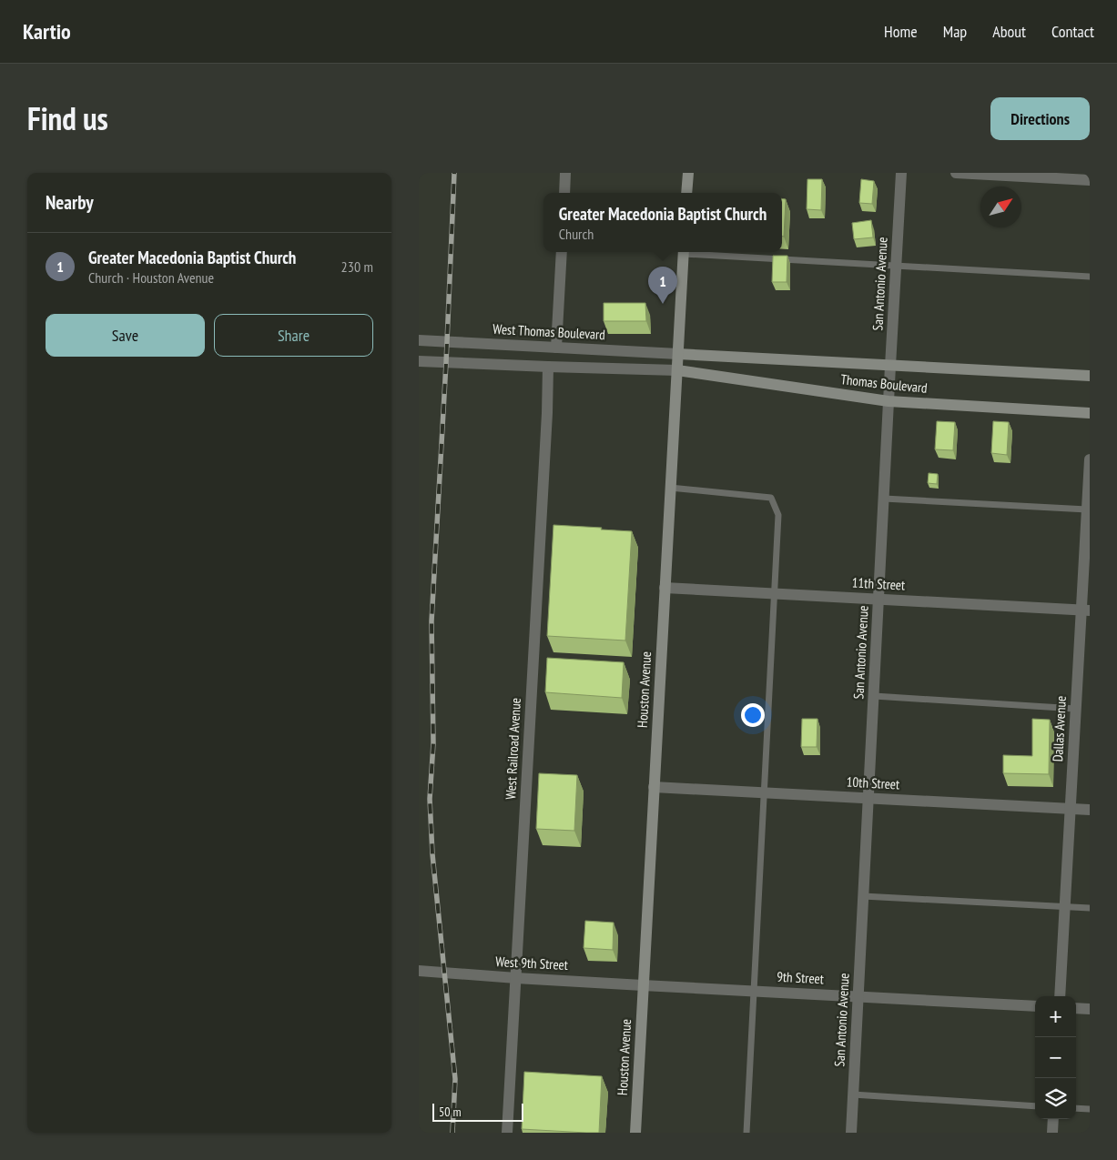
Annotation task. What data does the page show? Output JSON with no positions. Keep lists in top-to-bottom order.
{
  "streets": {
    "main road": ["Thomas Boulevard", "Houston Avenue"],
    "street": [
      "San Antonio Avenue",
      "West Thomas Boulevard",
      "11th Street",
      "Dallas Avenue",
      "West Railroad Avenue",
      "10th Street",
      "West 9th Street",
      "9th Street"
    ]
  },
  "crossings": [
    ["San Antonio Avenue", "Thomas Boulevard"],
    ["San Antonio Avenue", "11th Street"],
    ["San Antonio Avenue", "10th Street"],
    ["San Antonio Avenue", "9th Street"],
    ["West Thomas Boulevard", "Thomas Boulevard"],
    ["West Thomas Boulevard", "Houston Avenue"],
    ["Thomas Boulevard", "Houston Avenue"],
    ["11th Street", "Houston Avenue"],
    ["11th Street", "Dallas Avenue"],
    ["Houston Avenue", "10th Street"],
    ["Houston Avenue", "West 9th Street"],
    ["Houston Avenue", "9th Street"],
    ["Dallas Avenue", "10th Street"],
    ["West Railroad Avenue", "West 9th Street"],
    ["West 9th Street", "9th Street"]
  ],
  "scale_bar": "50 m",
  "north": "top right",
  "page": {
    "header": "Kartio",
    "nav": [
      "Home",
      "Map",
      "About",
      "Contact"
    ],
    "title": "Find us",
    "buttons": [
      "Directions",
      ["Save", "Share"]
    ],
    "heading": "Nearby",
    "popup": ["Greater Macedonia Baptist Church", "Church"],
    "list": [
      {
        "mark": "1",
        "name": "Greater Macedonia Baptist Church",
        "note": "Church · Houston Avenue",
        "value": "230 m"
      }
    ],
    "pins": "1",
    "map_buttons": ["+", "−"],
    "scale": "50 m"
  }
}
